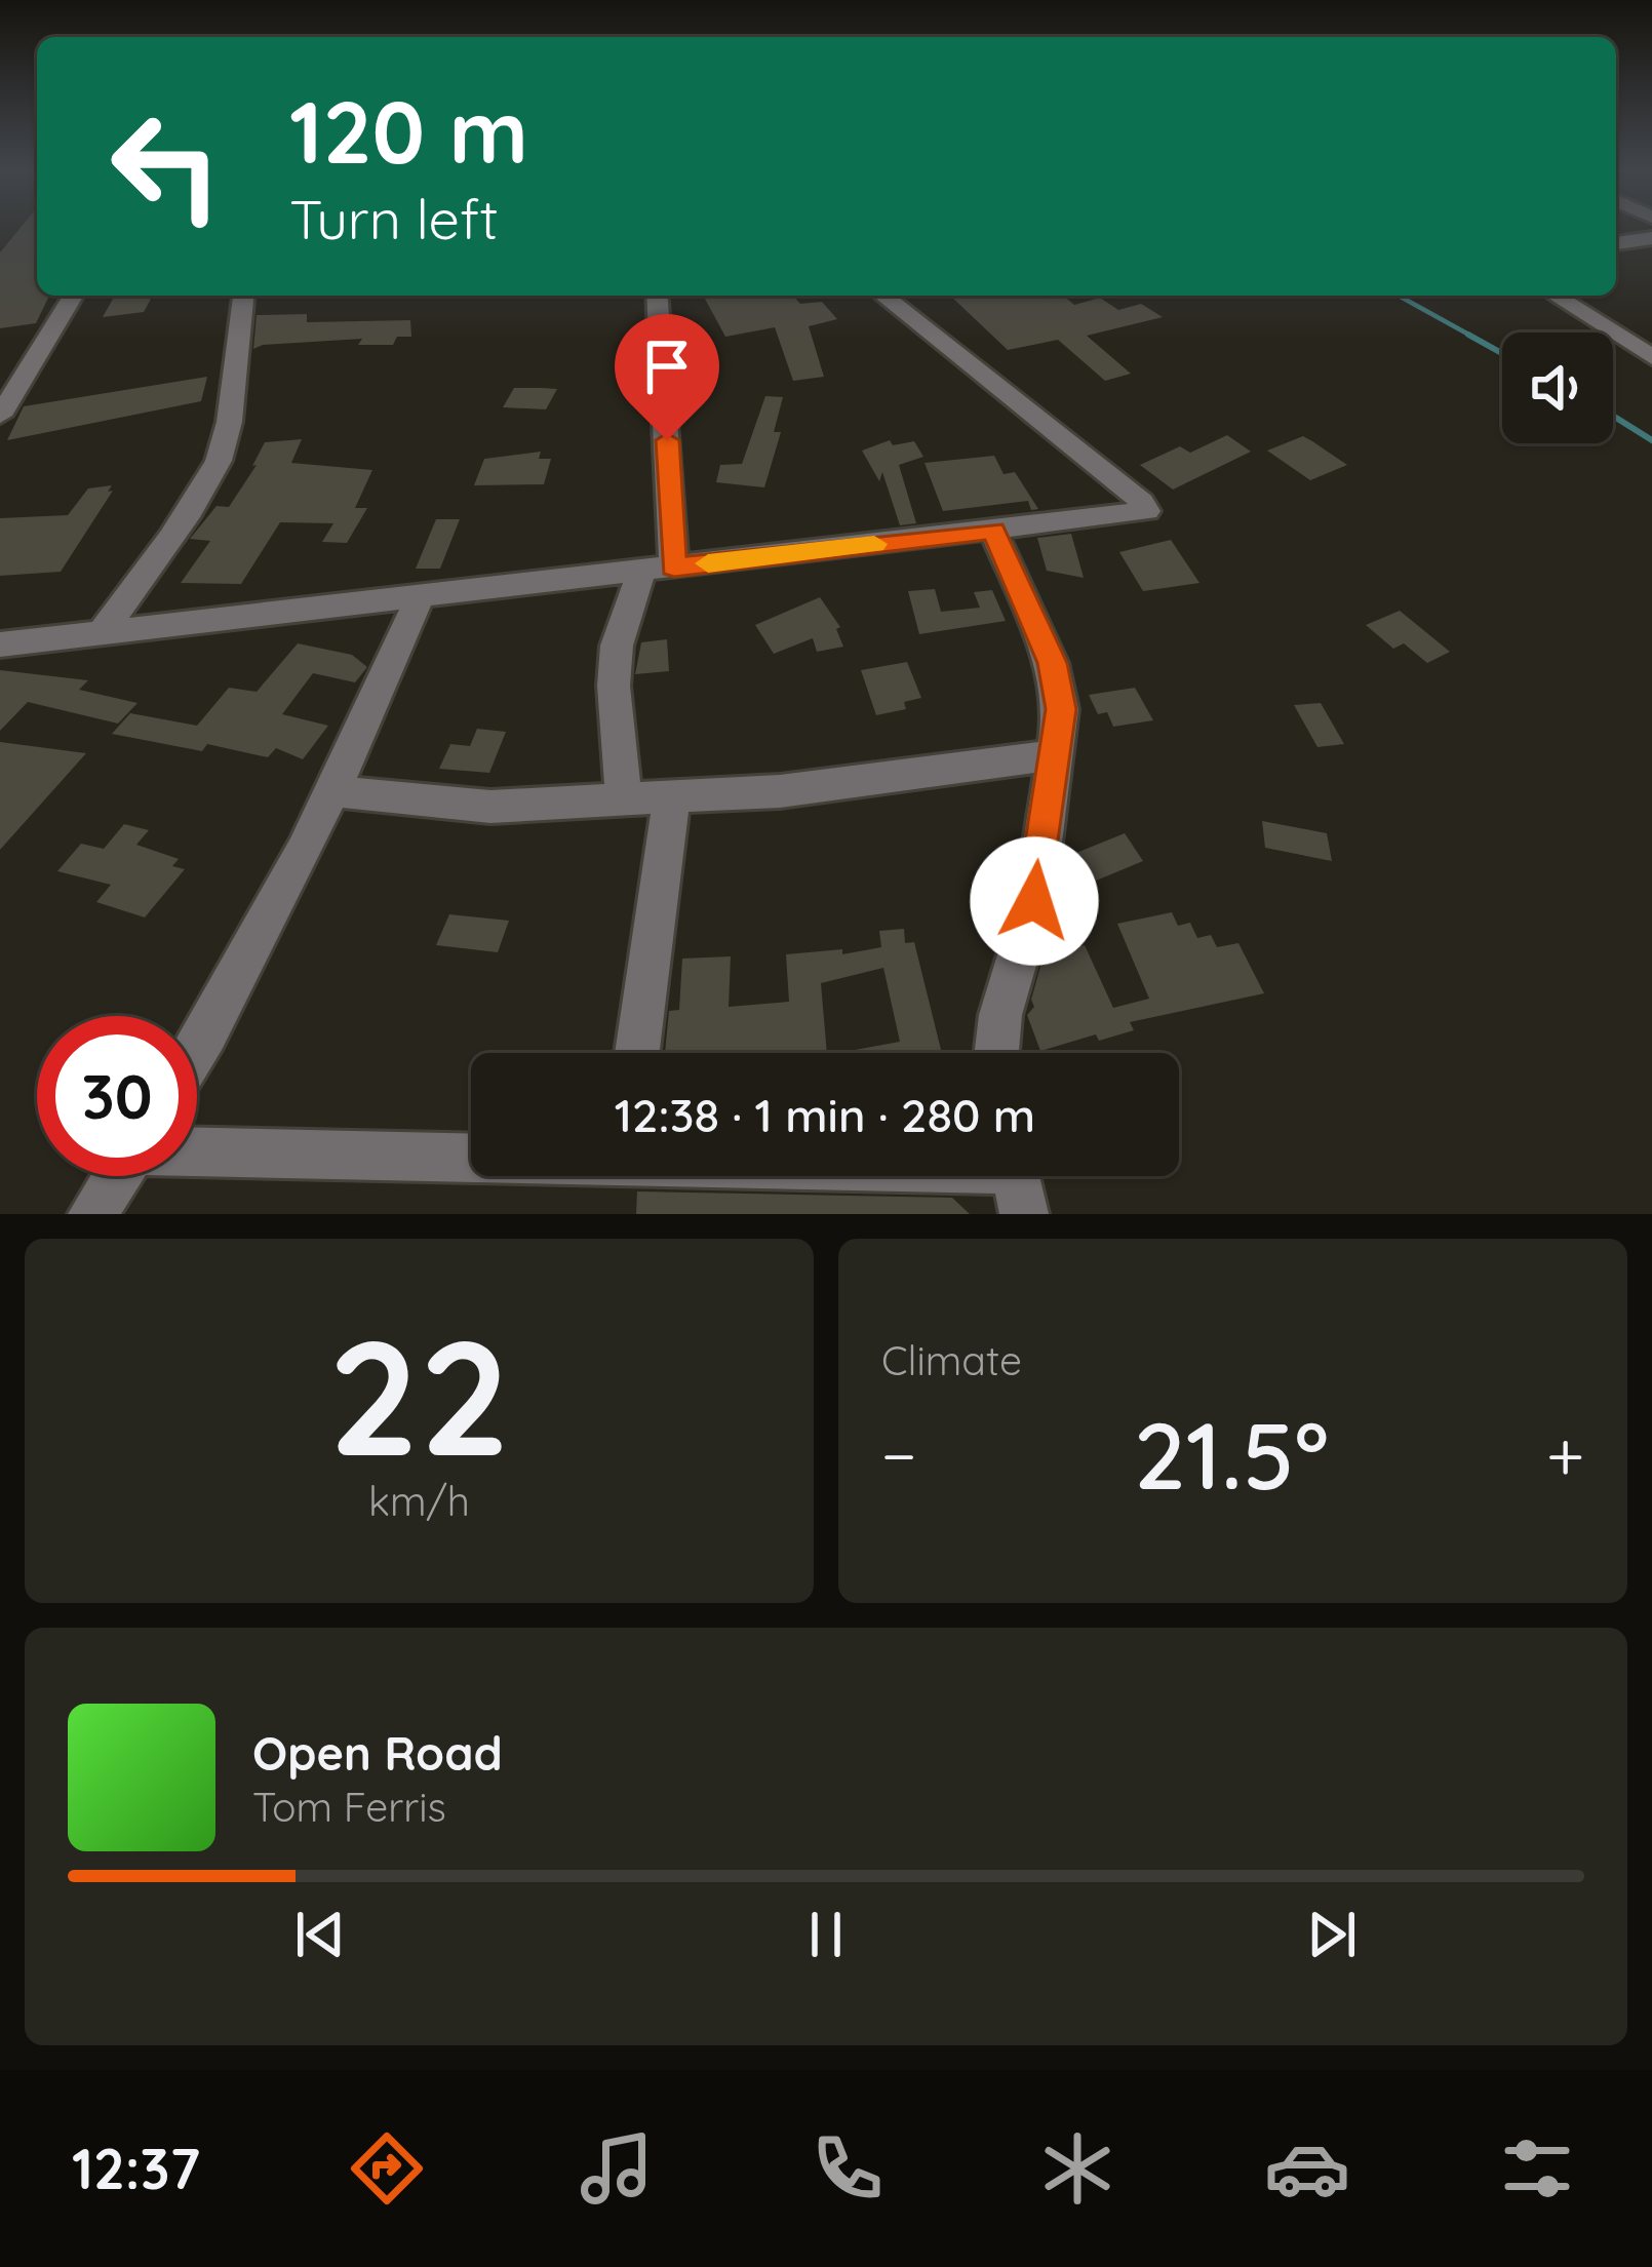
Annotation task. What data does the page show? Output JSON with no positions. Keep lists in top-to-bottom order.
{
  "page": {
    "turn": ["120 m", "Turn left"],
    "limit": "30",
    "trip": "12:38 · 1 min · 280 m",
    "tile": [
      ["22", "km/h"],
      "Climate"
    ],
    "heat": ["−", "21.5°", "+"],
    "song": ["Open Road", "Tom Ferris"],
    "tabs": "12:37"
  }
}
